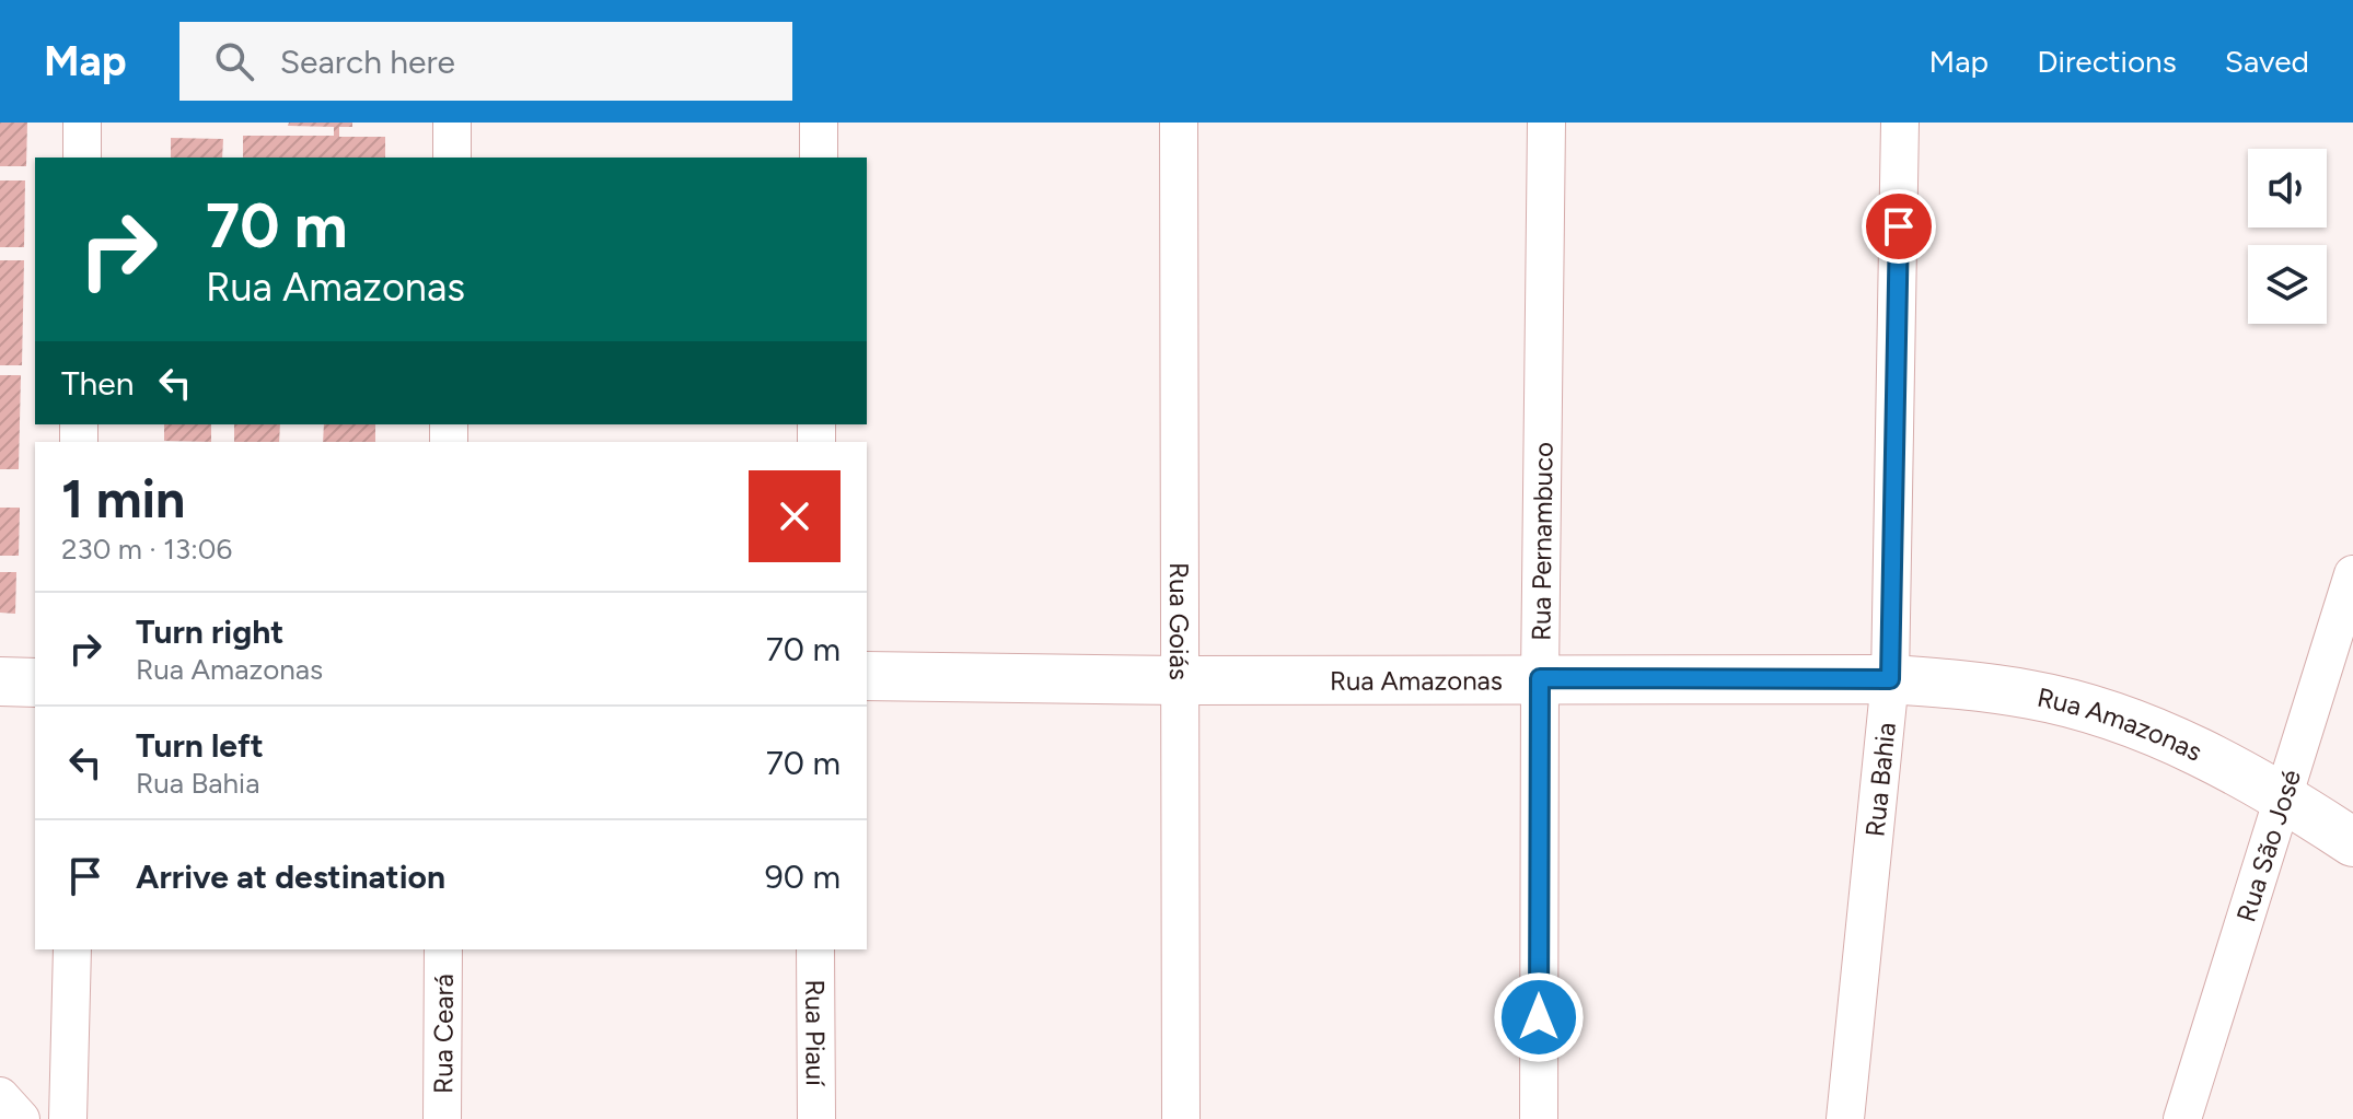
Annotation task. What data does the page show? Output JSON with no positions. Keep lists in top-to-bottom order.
{
  "streets": {
    "street": [
      "Rua Pernambuco",
      "Rua Goiás",
      "Rua Amazonas",
      "Rua Bahia",
      "Rua São José",
      "Rua Ceará",
      "Rua Piauí"
    ]
  },
  "crossings": [
    ["Rua Pernambuco", "Rua Amazonas"],
    ["Rua Goiás", "Rua Amazonas"],
    ["Rua Amazonas", "Rua Bahia"],
    ["Rua Amazonas", "Rua São José"]
  ],
  "page": {
    "header": "Map",
    "search": "Search here",
    "nav": ["Map", "Directions", "Saved"],
    "turn": ["70 m", "Rua Amazonas"],
    "then": "Then",
    "heading": ["1 min", "230 m · 13:06"],
    "list": [
      {
        "name": "Turn right",
        "note": "Rua Amazonas",
        "value": "70 m"
      },
      {
        "name": "Turn left",
        "note": "Rua Bahia",
        "value": "70 m"
      },
      {
        "name": "Arrive at destination",
        "value": "90 m"
      }
    ]
  }
}
